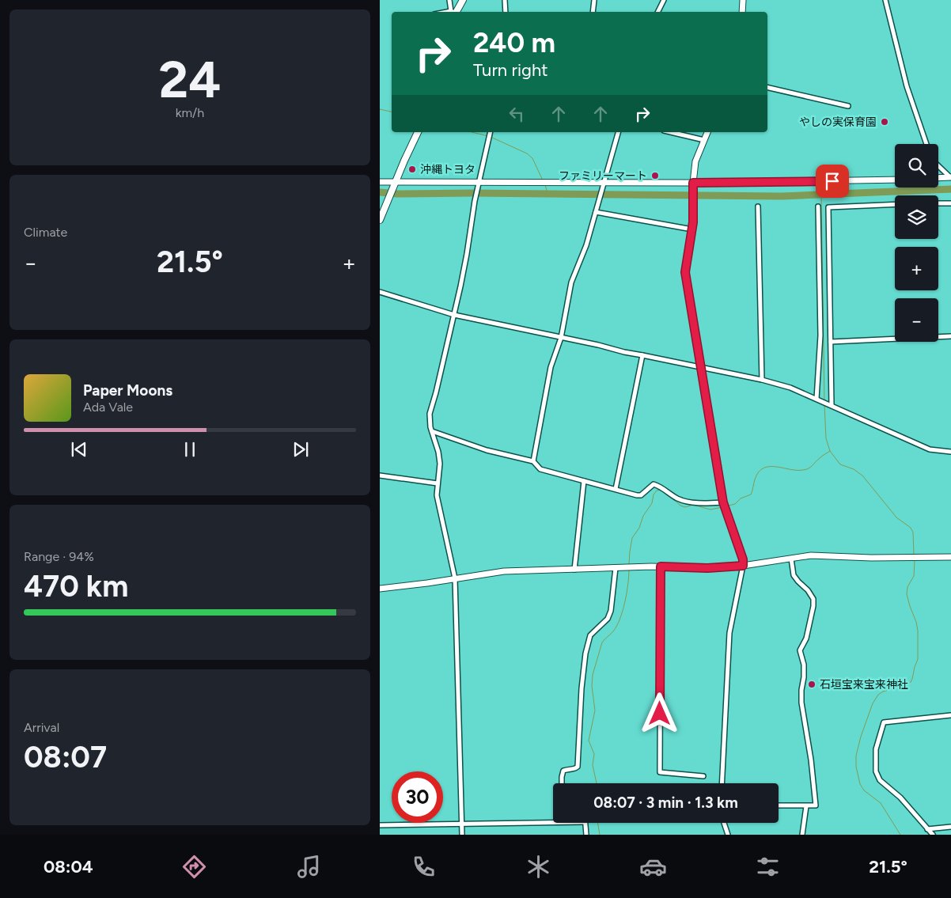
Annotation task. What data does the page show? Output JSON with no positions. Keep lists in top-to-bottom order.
{
  "places": [
    "やしの実保育園",
    "沖縄トヨタ",
    "ファミリーマート",
    "石垣宝来宝来神社"
  ],
  "page": {
    "tile": [
      ["24", "km/h"],
      "Climate",
      ["Range · 94%", "470 km"],
      ["Arrival", "08:07"]
    ],
    "turn": ["240 m", "Turn right"],
    "map_buttons": ["+", "−"],
    "heat": ["−", "21.5°", "+"],
    "song": ["Paper Moons", "Ada Vale"],
    "limit": "30",
    "trip": "08:07 · 3 min · 1.3 km",
    "tabs": ["08:04", "21.5°"]
  }
}
